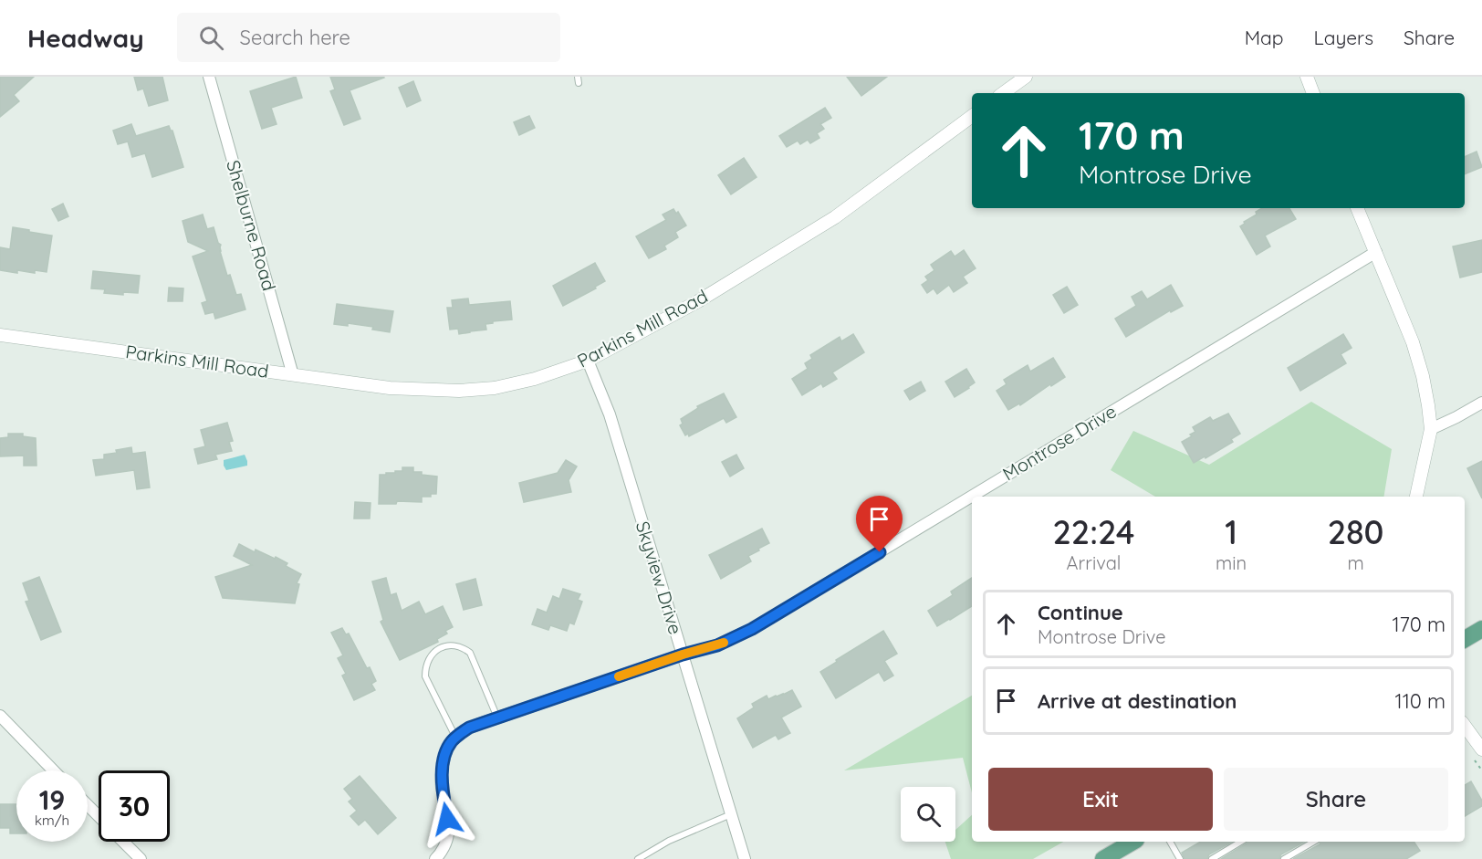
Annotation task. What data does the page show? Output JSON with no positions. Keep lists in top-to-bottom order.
{
  "streets": {
    "street": [
      "Shelburne Road",
      "Parkins Mill Road",
      "Montrose Drive",
      "Skyview Drive"
    ]
  },
  "crossings": [
    ["Shelburne Road", "Parkins Mill Road"],
    ["Parkins Mill Road", "Skyview Drive"],
    ["Montrose Drive", "Skyview Drive"]
  ],
  "page": {
    "header": "Headway",
    "search": "Search here",
    "nav": ["Map", "Layers", "Share"],
    "turn": ["170 m", "Montrose Drive"],
    "eta": [
      "22:24",
      "Arrival",
      "1",
      "min",
      "280",
      "m"
    ],
    "list": [
      {
        "name": "Continue",
        "note": "Montrose Drive",
        "value": "170 m"
      },
      {
        "name": "Arrive at destination",
        "value": "110 m"
      }
    ],
    "buttons": ["Exit", "Share"],
    "speed": "19 km/h",
    "limit": "30"
  }
}
